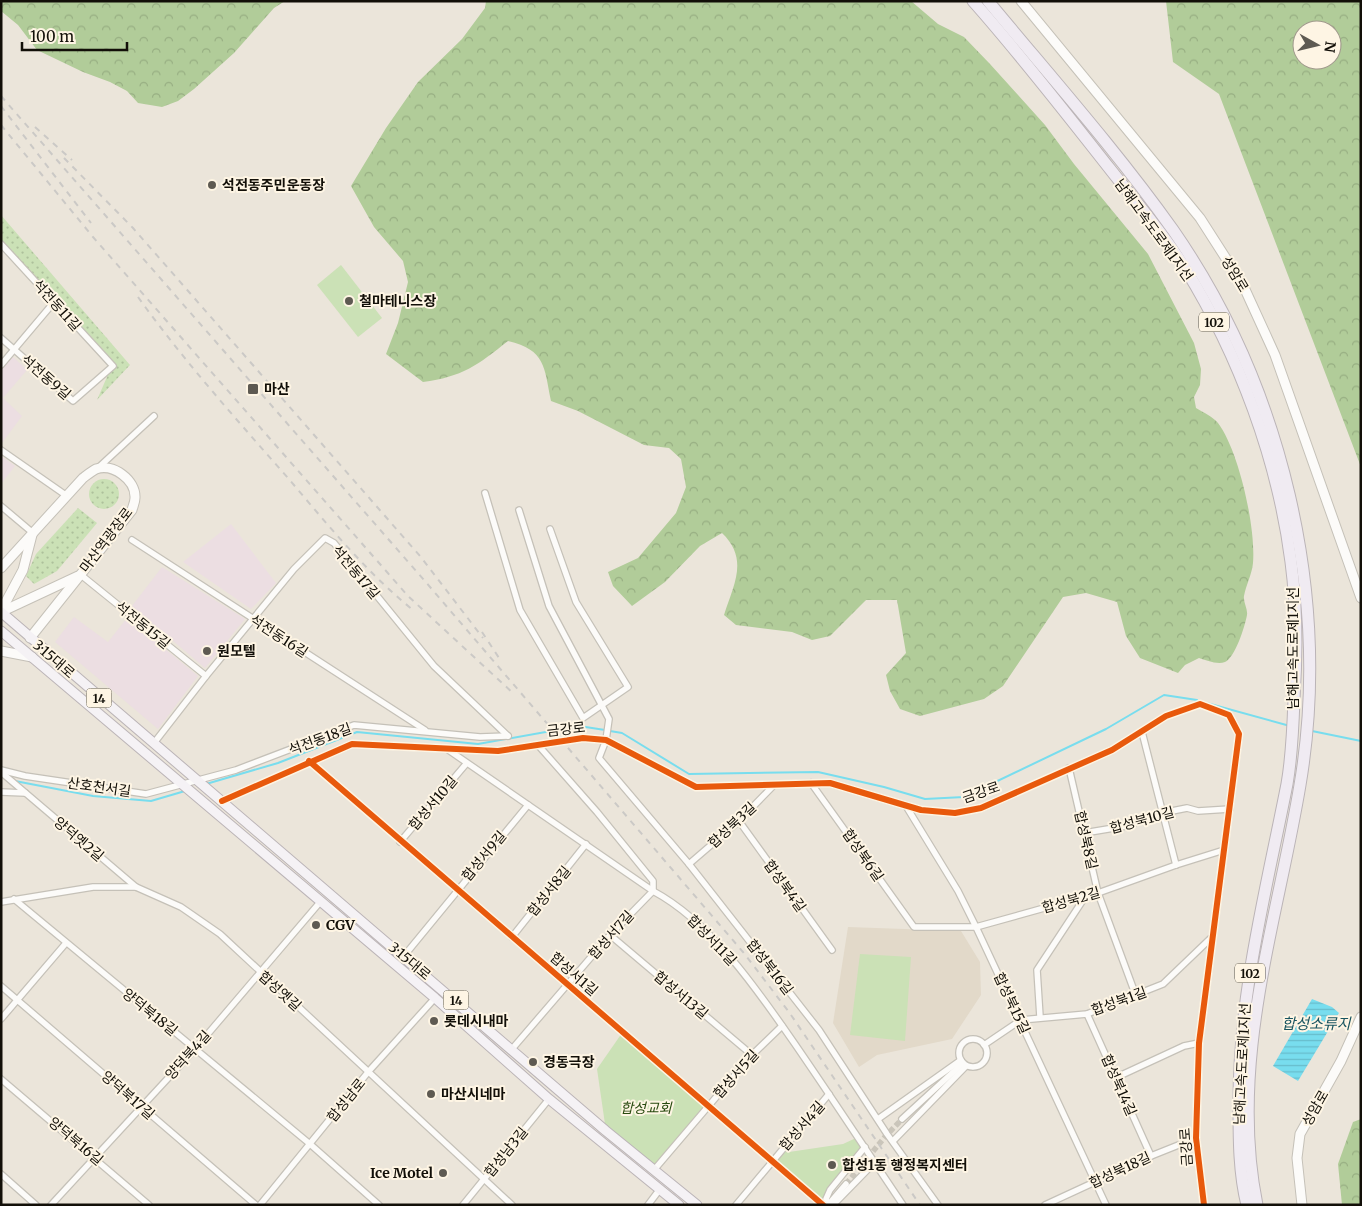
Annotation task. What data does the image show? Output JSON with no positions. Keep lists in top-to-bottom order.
{
  "streets": {
    "highway": ["남해고속도로제1지선", "102"],
    "main road": [
      "성암로",
      "마산역광장로",
      "3·15대로",
      "14"
    ],
    "street": [
      "석전동11길",
      "석전동9길",
      "석전동17길",
      "석전동15길",
      "석전동16길",
      "금강로",
      "석전동18길",
      "산호천서길",
      "합성서10길",
      "합성북10길",
      "합성북3길",
      "양덕옛2길",
      "합성북8길",
      "합성북6길",
      "합성서9길",
      "합성북4길",
      "합성서8길",
      "합성북2길",
      "합성서7길",
      "합성서11길",
      "합성북16길",
      "합성서1길",
      "합성옛길",
      "합성서13길",
      "합성북1길",
      "합성북15길",
      "양덕북18길",
      "양덕북4길",
      "합성서5길",
      "합성북14길",
      "양덕북17길",
      "합성남로",
      "합성서4길",
      "양덕북16길",
      "합성남3길",
      "합성북18길"
    ]
  },
  "crossings": [
    ["석전동11길", "석전동9길"],
    ["마산역광장로", "석전동15길"],
    ["마산역광장로", "3·15대로"],
    ["석전동17길", "석전동15길"],
    ["석전동17길", "석전동16길"],
    ["석전동17길", "3·15대로"],
    ["석전동17길", "석전동18길"],
    ["석전동16길", "석전동18길"],
    ["3·15대로", "14"],
    ["3·15대로", "금강로"],
    ["3·15대로", "석전동18길"],
    ["3·15대로", "산호천서길"],
    ["3·15대로", "합성서9길"],
    ["3·15대로", "합성서7길"],
    ["3·15대로", "양덕북4길"],
    ["3·15대로", "합성서5길"],
    ["3·15대로", "합성남로"],
    ["3·15대로", "합성남3길"],
    ["14", "금강로"],
    ["14", "석전동18길"],
    ["14", "산호천서길"],
    ["금강로", "합성북10길"],
    ["금강로", "합성북3길"],
    ["금강로", "합성북8길"],
    ["금강로", "합성북6길"],
    ["금강로", "합성북2길"],
    ["금강로", "합성서11길"],
    ["금강로", "합성북16길"],
    ["금강로", "합성서1길"],
    ["금강로", "합성북1길"],
    ["금강로", "합성북15길"],
    ["금강로", "합성북18길"],
    ["석전동18길", "산호천서길"],
    ["산호천서길", "양덕옛2길"],
    ["합성서10길", "합성서11길"],
    ["합성서10길", "합성서1길"],
    ["합성북10길", "합성북8길"],
    ["합성북3길", "합성북4길"],
    ["합성북3길", "합성북16길"],
    ["양덕옛2길", "합성옛길"],
    ["합성북8길", "합성북2길"],
    ["합성북8길", "합성북1길"],
    ["합성북6길", "합성북2길"],
    ["합성서9길", "합성서11길"],
    ["합성서9길", "합성서1길"],
    ["합성서8길", "합성서11길"],
    ["합성서8길", "합성서1길"],
    ["합성북2길", "합성북15길"],
    ["합성서7길", "합성서11길"],
    ["합성서7길", "합성서1길"],
    ["합성서7길", "합성서13길"],
    ["합성서11길", "합성서5길"],
    ["합성서11길", "합성서4길"],
    ["합성서1길", "합성서5길"],
    ["합성서1길", "합성서4길"],
    ["합성옛길", "양덕북18길"],
    ["합성옛길", "양덕북4길"],
    ["합성옛길", "합성남로"],
    ["합성옛길", "합성남3길"],
    ["합성서13길", "합성서5길"],
    ["합성북1길", "합성북15길"],
    ["합성북1길", "합성북14길"],
    ["합성북15길", "합성북18길"],
    ["양덕북18길", "양덕북4길"],
    ["양덕북18길", "합성남로"],
    ["양덕북4길", "양덕북17길"],
    ["양덕북4길", "양덕북16길"],
    ["합성북14길", "합성북18길"]
  ],
  "water": ["합성소류지"],
  "parks": ["합성교회"],
  "places": {
    "other": [
      "석전동주민운동장",
      "철마테니스장",
      "원모텔",
      "CGV",
      "롯데시내마",
      "경동극장",
      "마산시네마",
      "합성1동 행정복지센터",
      "Ice Motel"
    ],
    "transit": ["마산"]
  },
  "scale_bar": "100 m",
  "north": "right"
}
